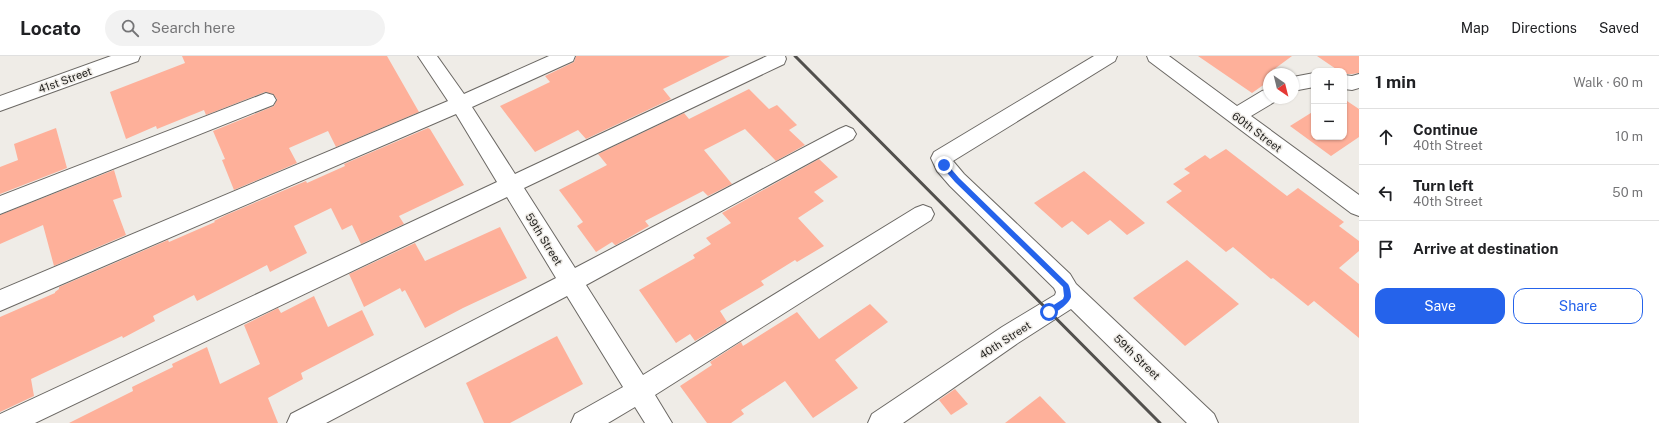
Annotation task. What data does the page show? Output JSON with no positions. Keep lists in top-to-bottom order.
{
  "streets": {
    "street": [
      "41st Street",
      "60th Street",
      "59th Street",
      "40th Street"
    ]
  },
  "crossings": [
    ["59th Street", "40th Street"]
  ],
  "north": "bottom right",
  "page": {
    "header": "Locato",
    "search": "Search here",
    "nav": ["Map", "Directions", "Saved"],
    "heading": ["1 min", "Walk · 60 m"],
    "map_buttons": ["+", "−"],
    "list": [
      ["Continue", "40th Street", "10 m"],
      ["Turn left", "40th Street", "50 m"],
      "Arrive at destination"
    ],
    "buttons": ["Save", "Share"]
  }
}
